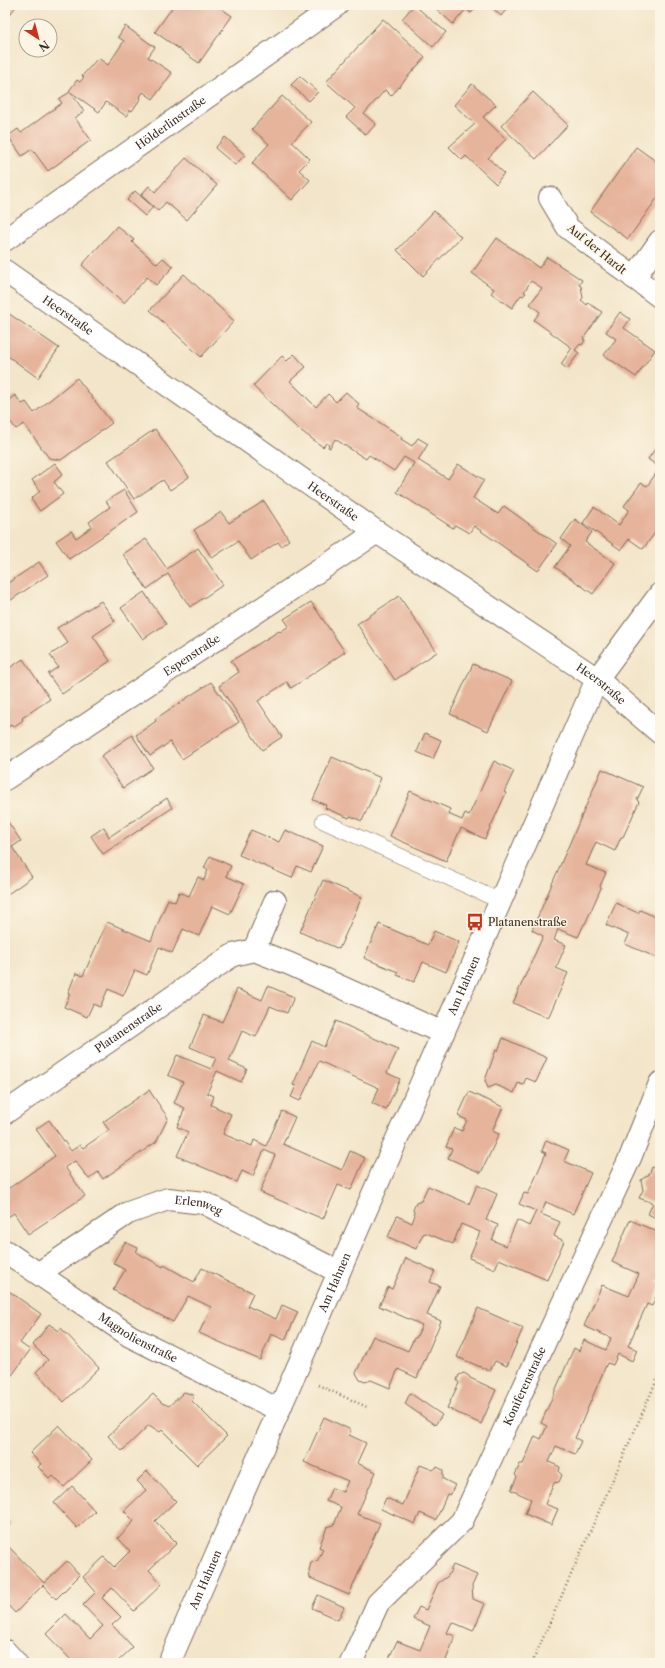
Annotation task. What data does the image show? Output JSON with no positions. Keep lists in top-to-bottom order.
{
  "streets": {
    "street": [
      "Hölderlinstraße",
      "Auf der Hardt",
      "Heerstraße",
      "Espenstraße",
      "Am Hahnen",
      "Platanenstraße",
      "Erlenweg",
      "Magnolienstraße",
      "Koniferenstraße"
    ]
  },
  "crossings": [
    ["Heerstraße", "Espenstraße"],
    ["Heerstraße", "Am Hahnen"],
    ["Am Hahnen", "Erlenweg"],
    ["Am Hahnen", "Magnolienstraße"],
    ["Erlenweg", "Magnolienstraße"]
  ],
  "places": {
    "bus stop": ["Platanenstraße"]
  },
  "north": "bottom right"
}
